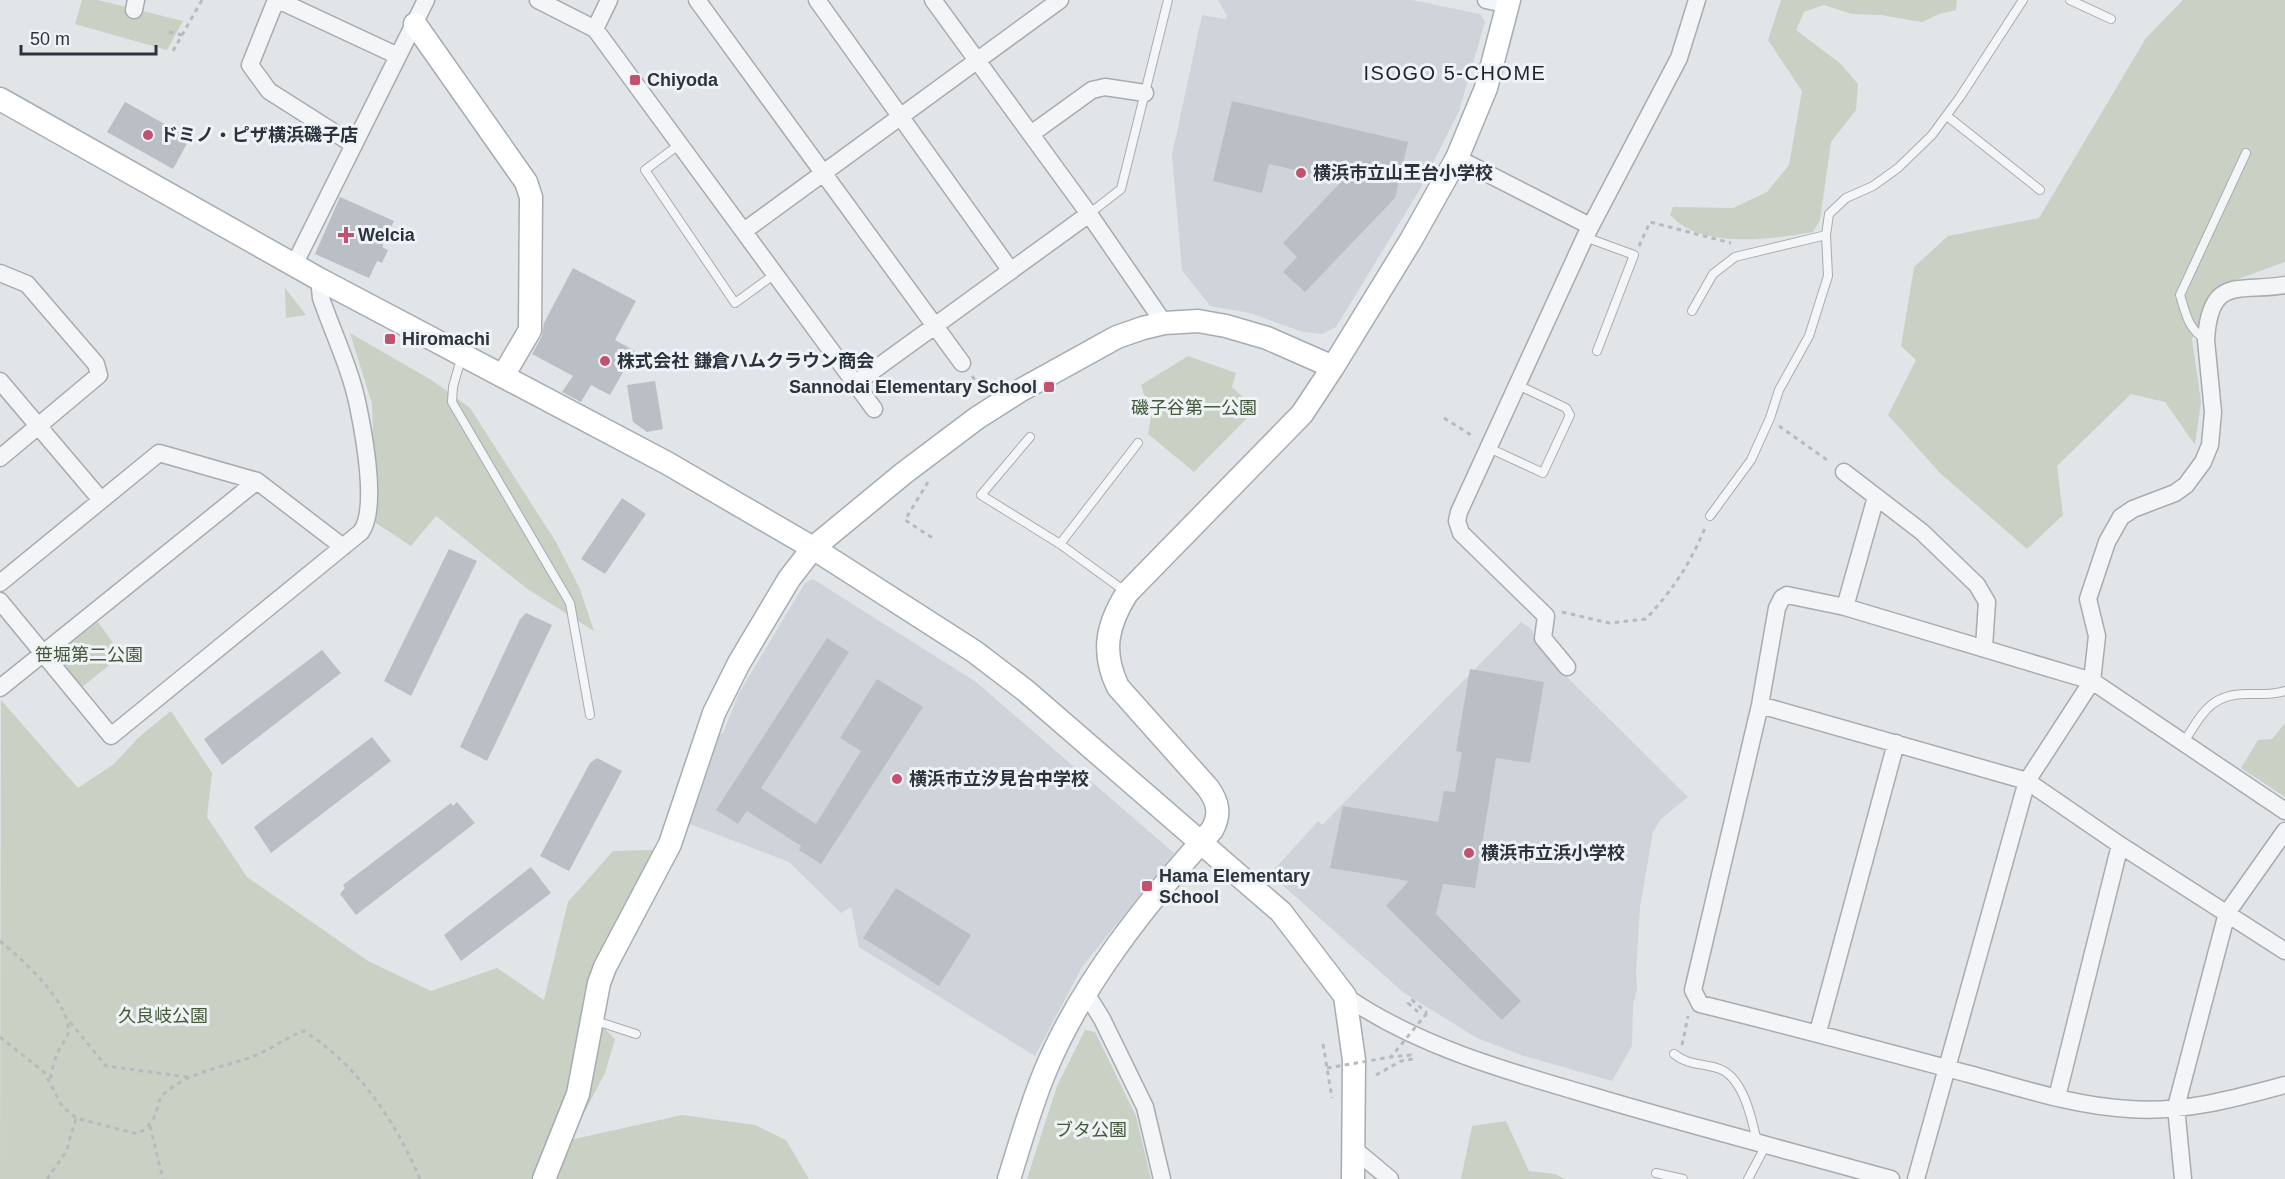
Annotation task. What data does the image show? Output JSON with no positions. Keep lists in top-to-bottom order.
{
  "districts": ["ISOGO 5-CHOME"],
  "parks": [
    "磯子谷第一公園",
    "笹堀第二公園",
    "久良岐公園",
    "ブタ公園"
  ],
  "places": {
    "transit": [
      "Chiyoda",
      "Hiromachi",
      "Sannodai Elementary School",
      "Hama Elementary School"
    ],
    "other": [
      "ドミノ・ピザ横浜磯子店",
      "横浜市立山王台小学校",
      "株式会社 鎌倉ハムクラウン商会",
      "横浜市立汐見台中学校",
      "横浜市立浜小学校"
    ],
    "health": ["Welcia"]
  },
  "scale_bar": "50 m"
}
